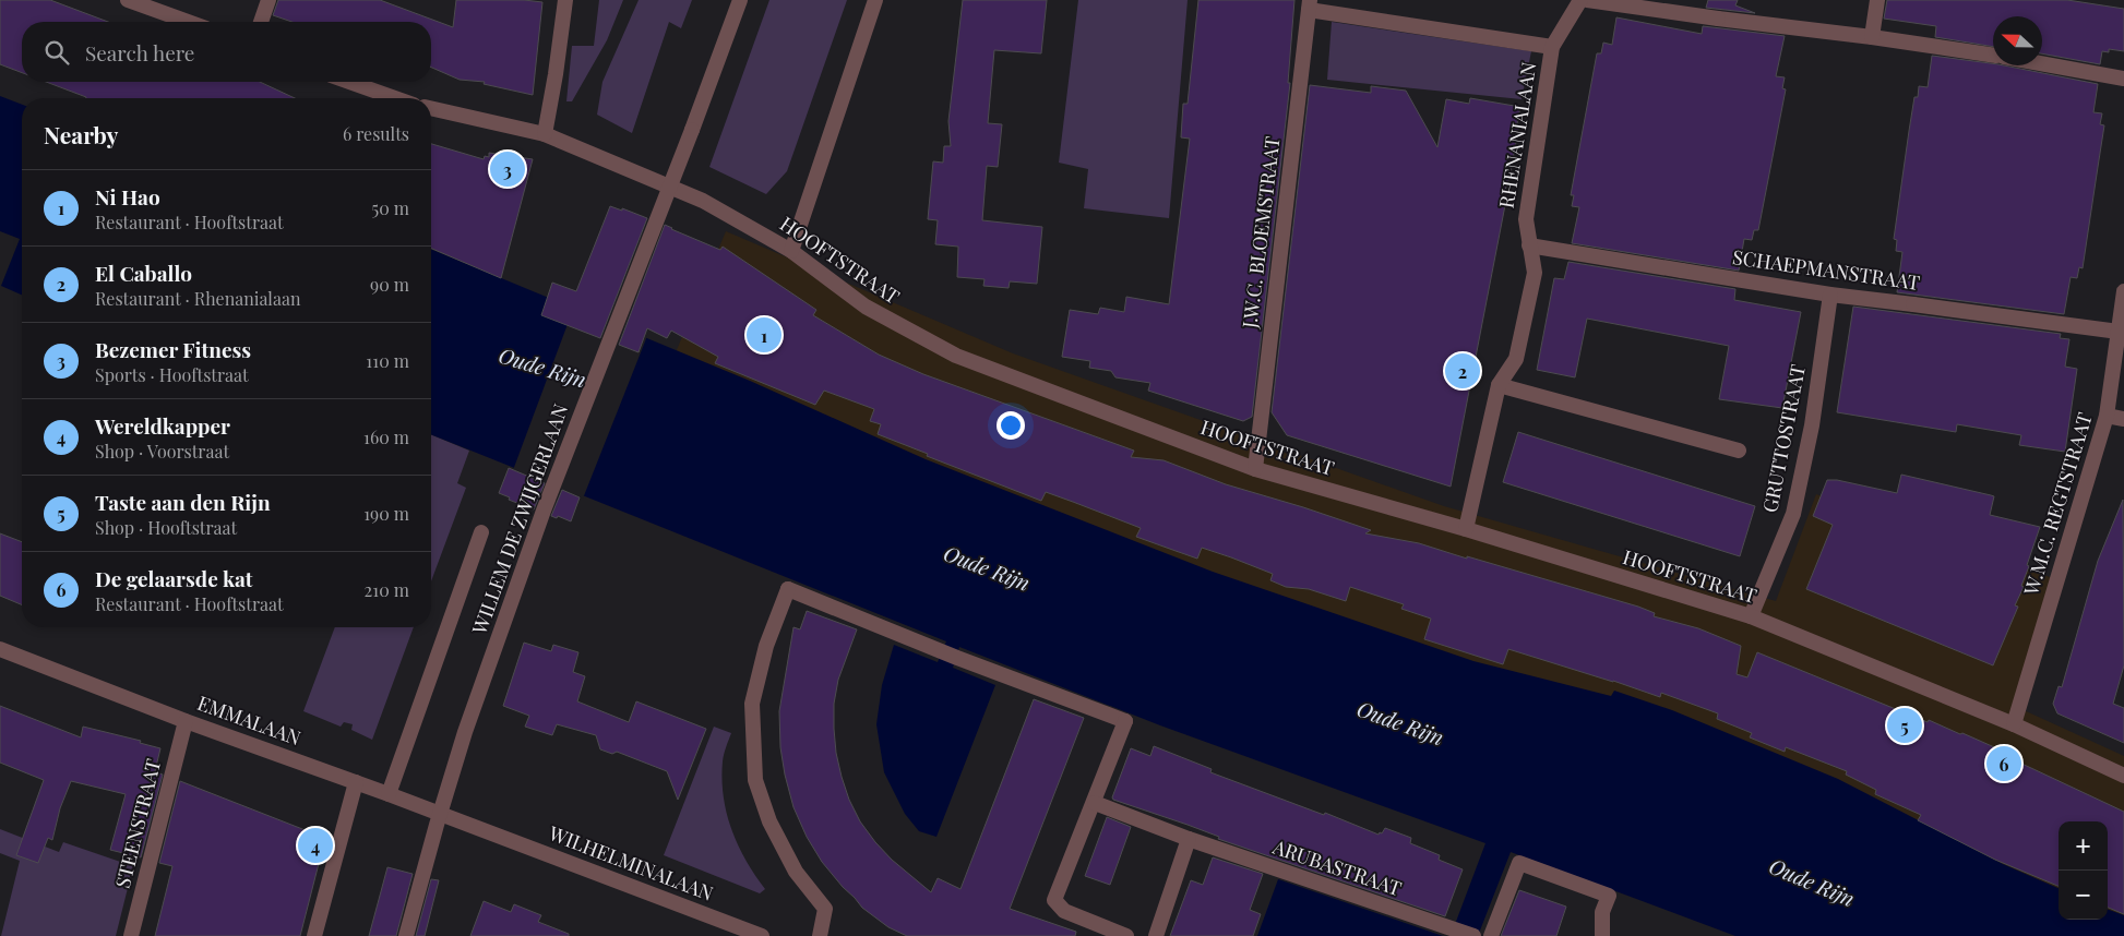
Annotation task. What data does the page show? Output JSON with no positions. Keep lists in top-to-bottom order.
{
  "streets": {
    "street": [
      "RHENANIALAAN",
      "J.W.C. BLOEMSTRAAT",
      "HOOFTSTRAAT",
      "SCHAEPMANSTRAAT",
      "GRUTTOSTRAAT",
      "W.M.C. REGTSTRAAT",
      "WILLEM DE ZWIJGERLAAN",
      "EMMALAAN",
      "STEENSTRAAT",
      "WILHELMINALAAN",
      "ARUBASTRAAT"
    ]
  },
  "crossings": [
    ["RHENANIALAAN", "J.W.C. BLOEMSTRAAT"],
    ["RHENANIALAAN", "HOOFTSTRAAT"],
    ["RHENANIALAAN", "SCHAEPMANSTRAAT"],
    ["J.W.C. BLOEMSTRAAT", "HOOFTSTRAAT"],
    ["HOOFTSTRAAT", "GRUTTOSTRAAT"],
    ["HOOFTSTRAAT", "W.M.C. REGTSTRAAT"],
    ["SCHAEPMANSTRAAT", "GRUTTOSTRAAT"],
    ["SCHAEPMANSTRAAT", "W.M.C. REGTSTRAAT"],
    ["EMMALAAN", "STEENSTRAAT"],
    ["EMMALAAN", "WILHELMINALAAN"]
  ],
  "water": ["Oude Rijn"],
  "north": "left",
  "page": {
    "search": "Search here",
    "heading": ["Nearby", "6 results"],
    "pins": [
      "3",
      "1",
      "2",
      "5",
      "6",
      "4"
    ],
    "list": [
      {
        "mark": "1",
        "name": "Ni Hao",
        "note": "Restaurant · Hooftstraat",
        "value": "50 m"
      },
      {
        "mark": "2",
        "name": "El Caballo",
        "note": "Restaurant · Rhenanialaan",
        "value": "90 m"
      },
      {
        "mark": "3",
        "name": "Bezemer Fitness",
        "note": "Sports · Hooftstraat",
        "value": "110 m"
      },
      {
        "mark": "4",
        "name": "Wereldkapper",
        "note": "Shop · Voorstraat",
        "value": "160 m"
      },
      {
        "mark": "5",
        "name": "Taste aan den Rijn",
        "note": "Shop · Hooftstraat",
        "value": "190 m"
      },
      {
        "mark": "6",
        "name": "De gelaarsde kat",
        "note": "Restaurant · Hooftstraat",
        "value": "210 m"
      }
    ],
    "map_buttons": ["+", "−"]
  }
}
